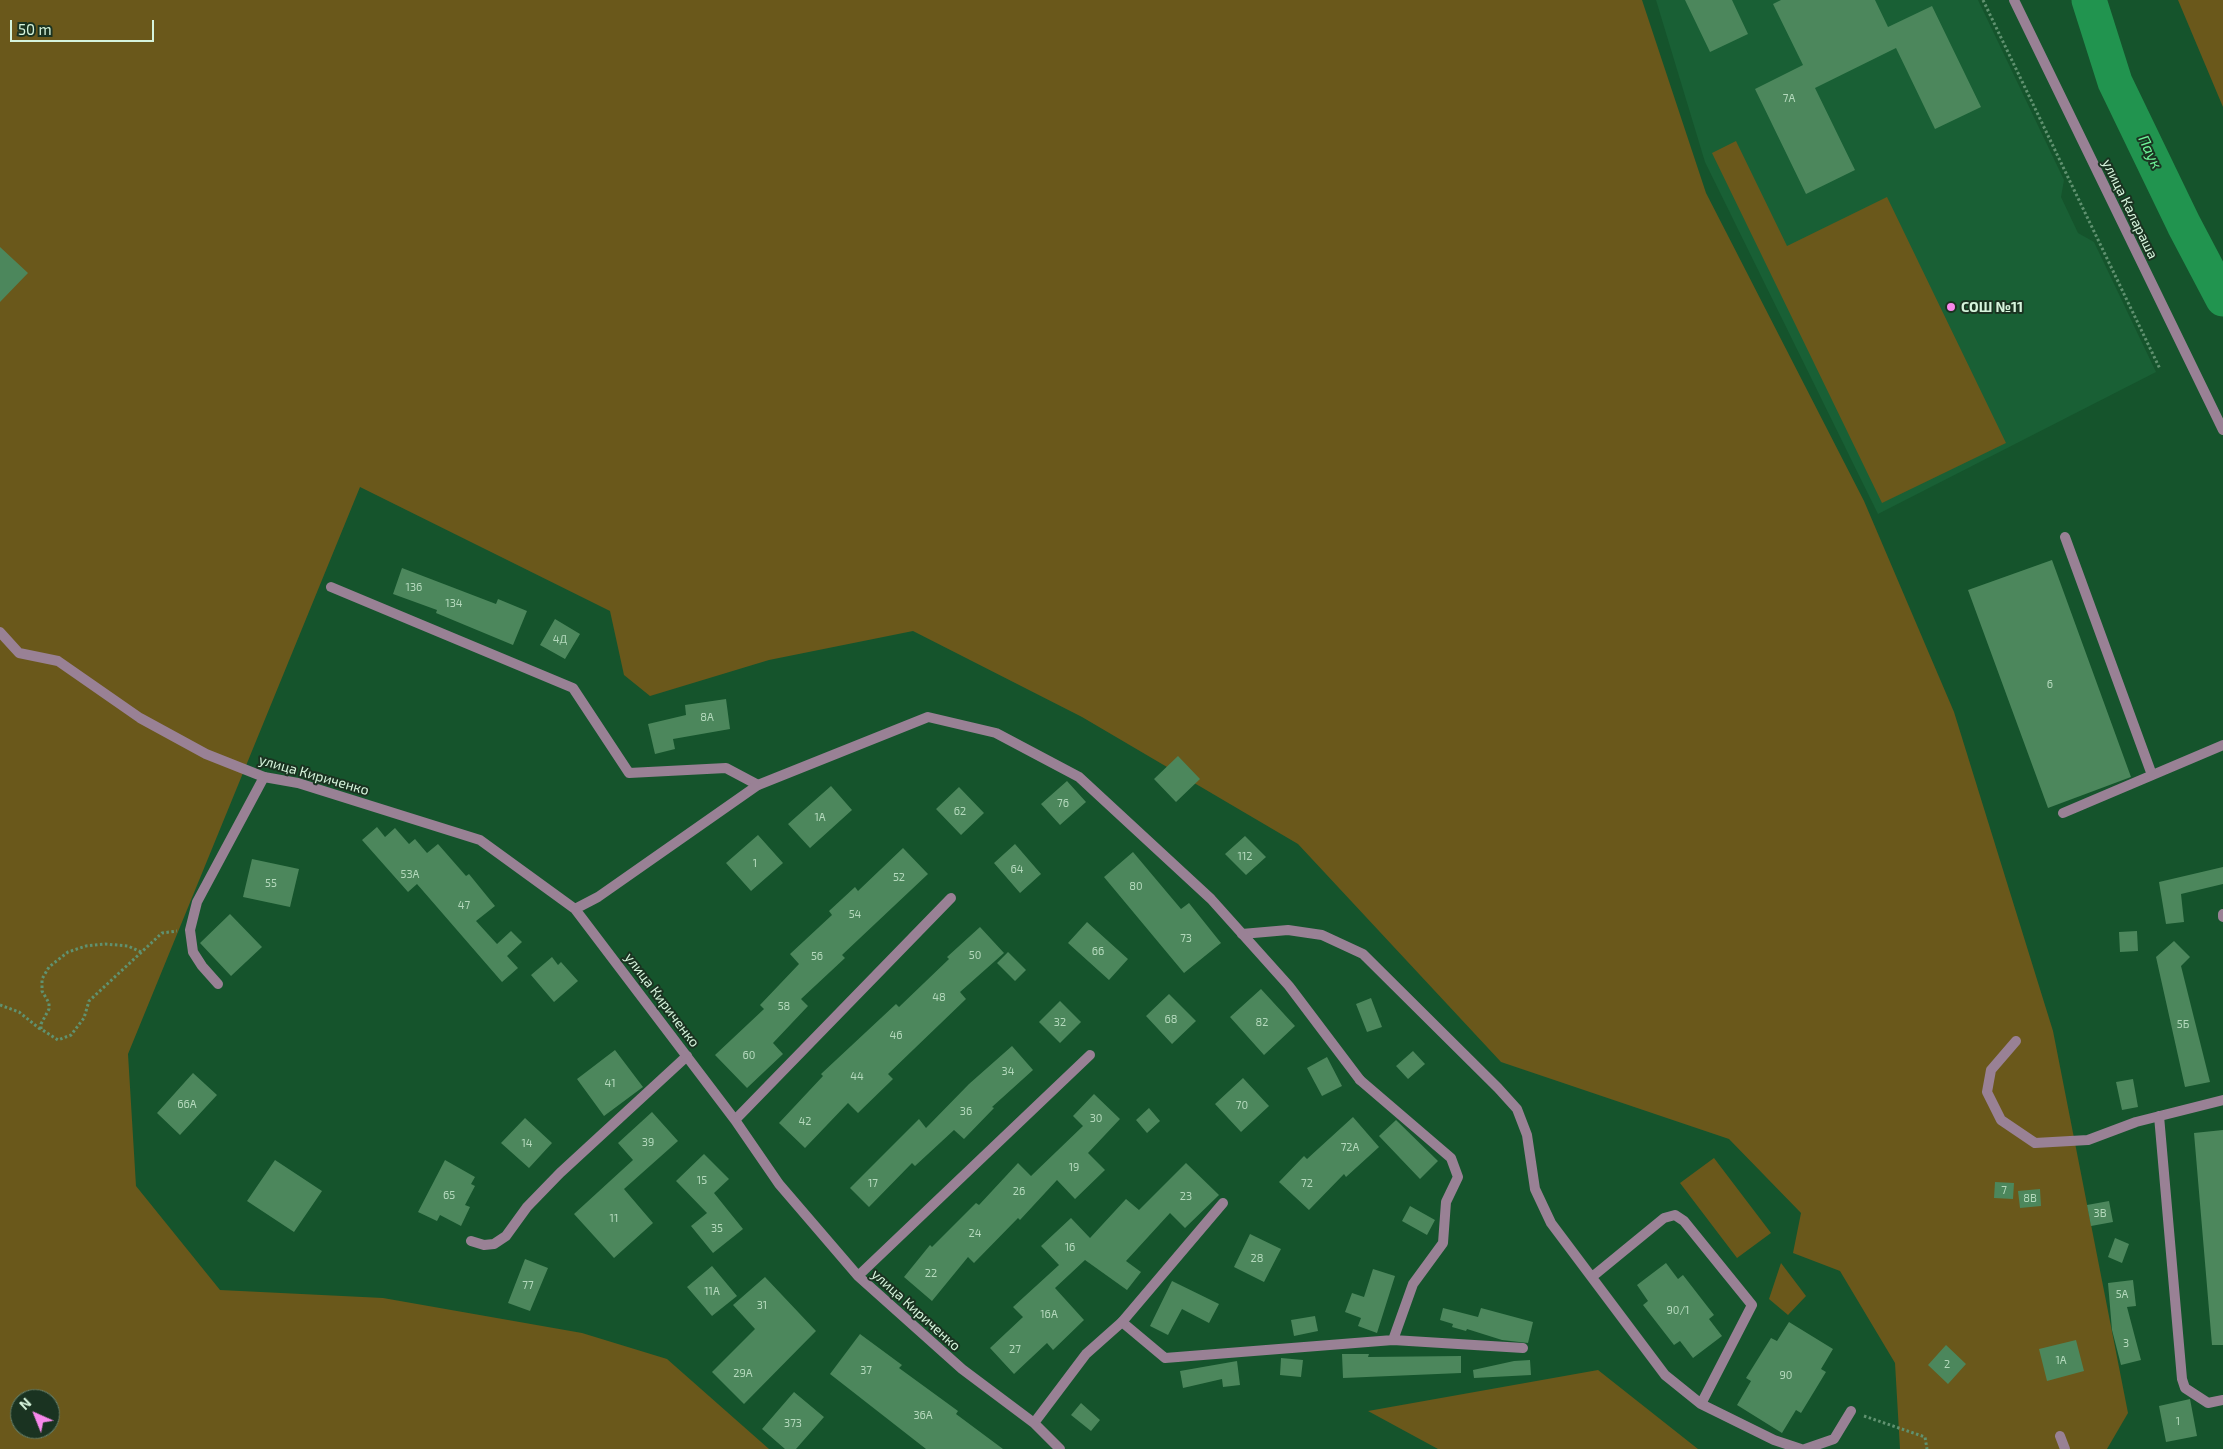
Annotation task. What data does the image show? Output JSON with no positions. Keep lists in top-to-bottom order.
{
  "streets": {
    "street": ["улица Калараша", "улица Кириченко"]
  },
  "water": ["Паук"],
  "places": ["СОШ №11"],
  "house_numbers": [
    "7А",
    "136",
    "134",
    "4Д",
    "6",
    "8А",
    "76",
    "62",
    "1А",
    "112",
    "1",
    "64",
    "53А",
    "52",
    "55",
    "80",
    "47",
    "54",
    "73",
    "66",
    "50",
    "56",
    "48",
    "58",
    "68",
    "32",
    "82",
    "5Б",
    "46",
    "60",
    "34",
    "44",
    "41",
    "66А",
    "70",
    "36",
    "30",
    "42",
    "39",
    "14",
    "72А",
    "19",
    "15",
    "17",
    "72",
    "7",
    "26",
    "65",
    "23",
    "8В",
    "3В",
    "11",
    "35",
    "24",
    "16",
    "28",
    "22",
    "77",
    "11А",
    "5А",
    "31",
    "90/1",
    "16А",
    "3",
    "27",
    "1А",
    "2",
    "37",
    "29А",
    "90",
    "36А",
    "1",
    "37З"
  ],
  "scale_bar": "50 m",
  "north": "top left"
}
